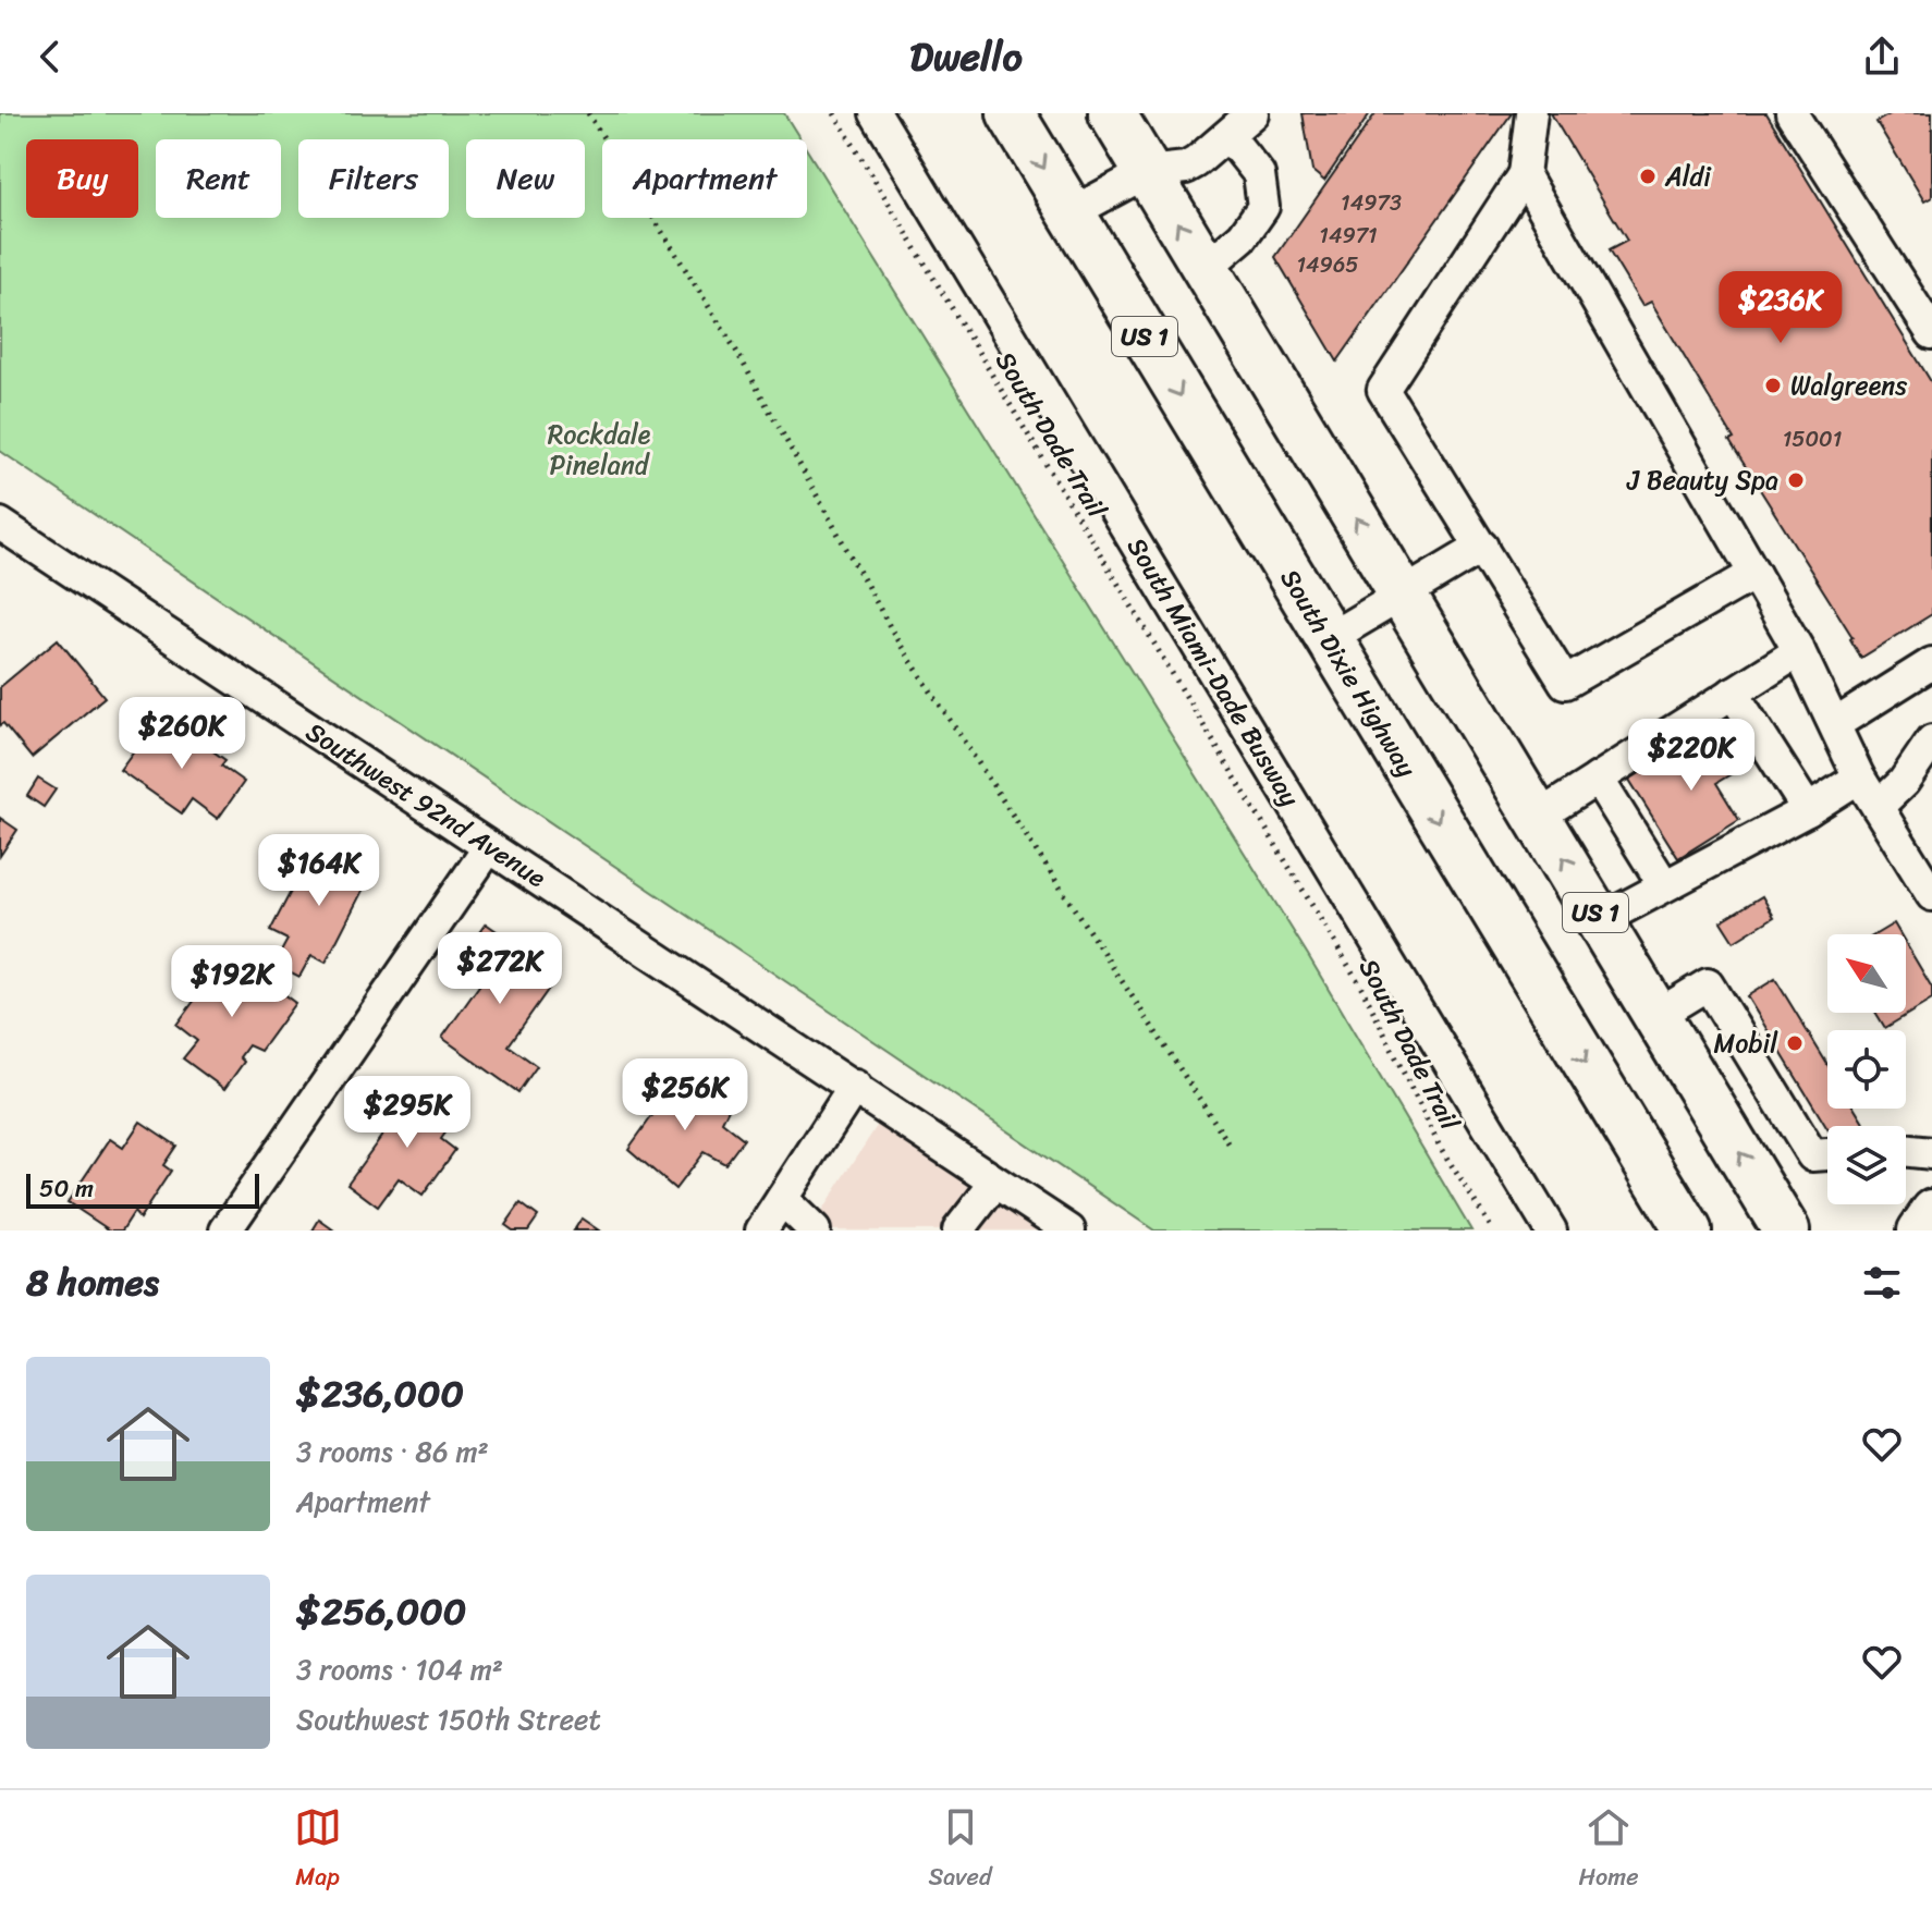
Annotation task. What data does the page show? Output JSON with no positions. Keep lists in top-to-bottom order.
{
  "streets": {
    "highway": ["US 1", "South Dixie Highway"],
    "street": ["South Miami-Dade Busway", "Southwest 92nd Avenue"],
    "path": ["South Dade Trail"]
  },
  "parks": ["Rockdale Pineland"],
  "places": [
    "Aldi",
    "Walgreens",
    "J Beauty Spa",
    "Mobil"
  ],
  "house_numbers": [
    "14973",
    "14971",
    "14965",
    "15001"
  ],
  "scale_bar": "50 m",
  "north": "top left",
  "page": {
    "header": "Dwello",
    "chip": [
      "Buy",
      "Rent",
      "Filters",
      "New",
      "Apartment"
    ],
    "price": [
      "$236K",
      "$260K",
      "$220K",
      "$164K",
      "$272K",
      "$192K",
      "$256K",
      "$295K"
    ],
    "scale": "50 m",
    "heading": "8 homes",
    "list": [
      {
        "name": "$236,000",
        "note": "3 rooms · 86 m² · Apartment"
      },
      {
        "name": "$256,000",
        "note": "3 rooms · 104 m² · Southwest 150th Street"
      }
    ],
    "tabs": ["Map", "Saved", "Home"]
  }
}
